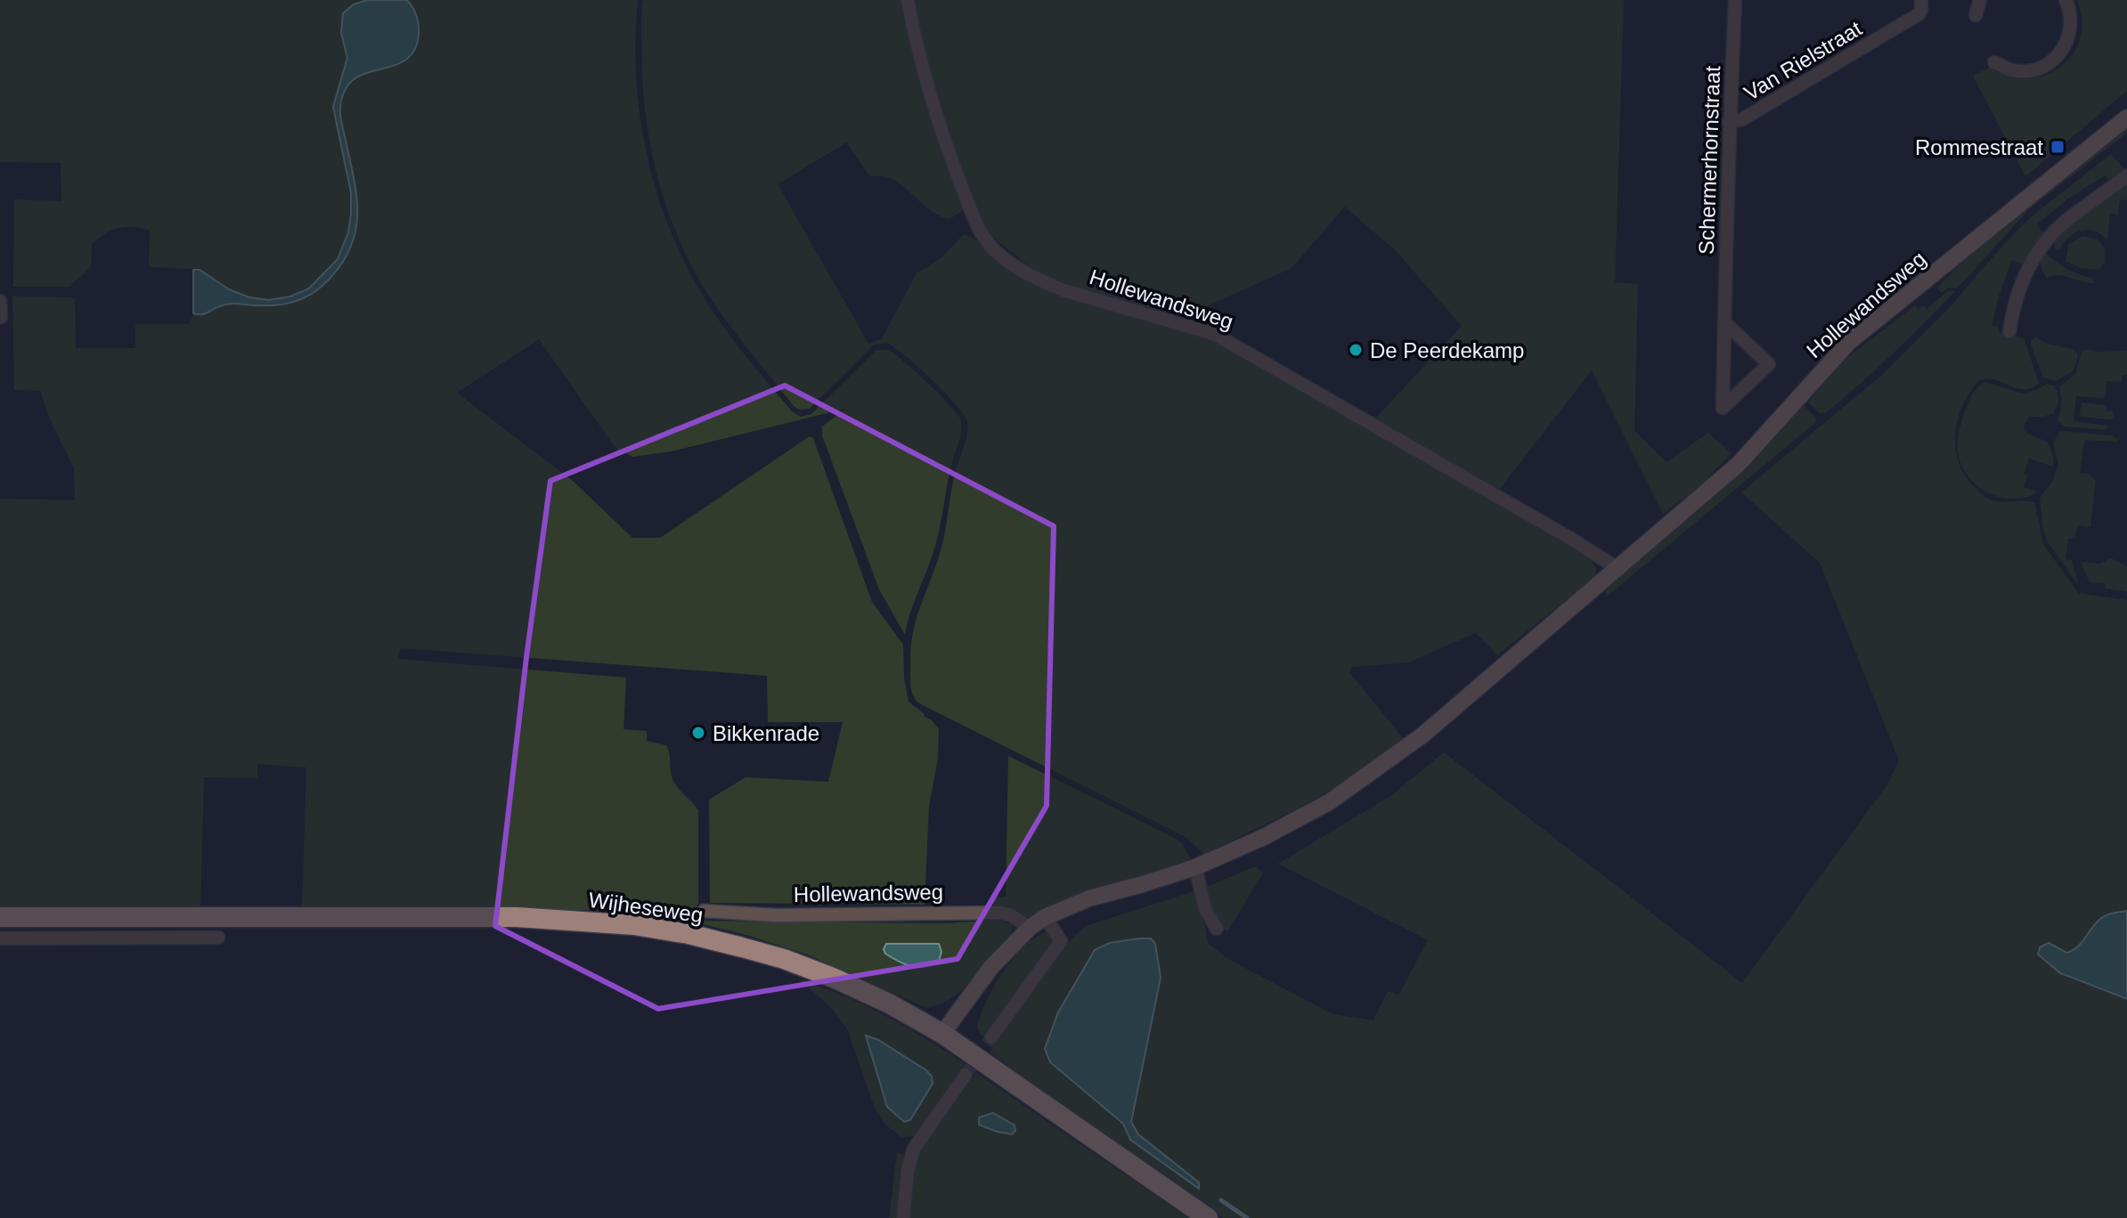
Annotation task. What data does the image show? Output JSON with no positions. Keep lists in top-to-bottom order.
{
  "streets": {
    "main road": ["Hollewandsweg", "Wijheseweg"],
    "street": ["Van Rielstraat", "Schermerhornstraat"]
  },
  "crossings": [
    ["Van Rielstraat", "Schermerhornstraat"],
    ["Hollewandsweg", "Wijheseweg"]
  ],
  "places": {
    "transit": ["Rommestraat"],
    "other": ["De Peerdekamp", "Bikkenrade"]
  }
}
